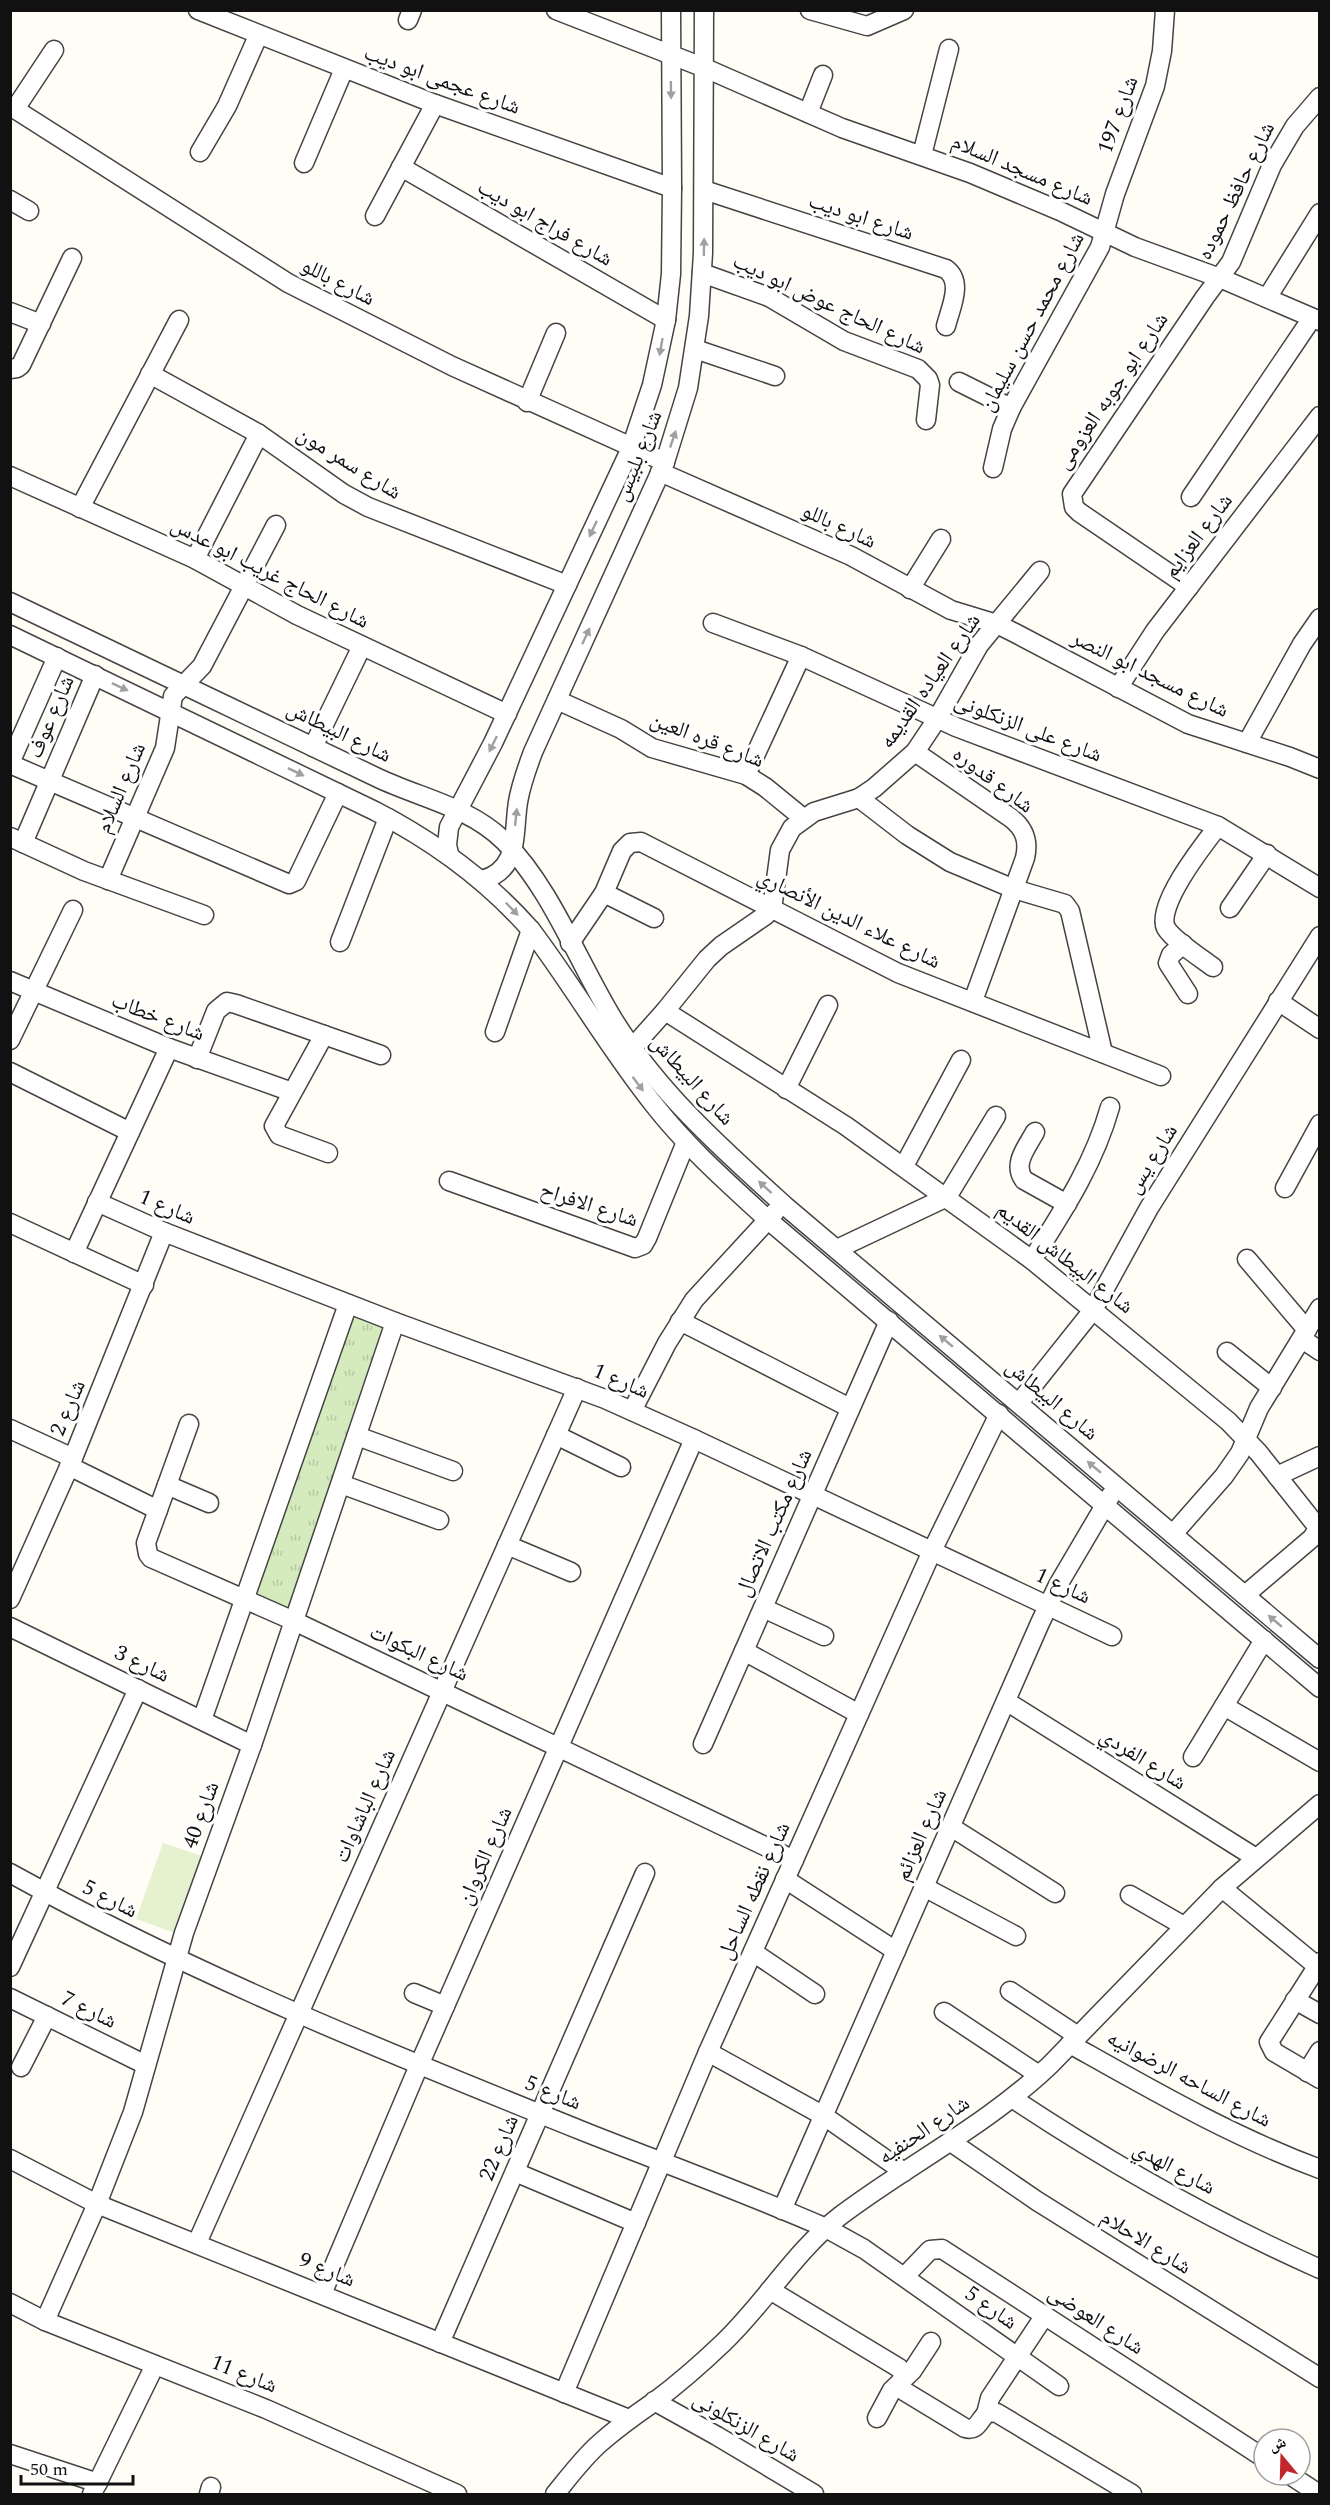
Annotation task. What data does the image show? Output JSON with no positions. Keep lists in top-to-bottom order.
{
  "streets": {
    "street": [
      "شارع عجمى ابو ديب",
      "شارع 197",
      "شارع مسجد السلام",
      "شارع حافظ حموده",
      "شارع ابو ديب",
      "شارع فراج ابو ديب",
      "شارع باللو",
      "شارع الحاج عوض ابو ديب",
      "شارع محمد حسن سليمان",
      "شارع ابو جوبه العزومى",
      "شارع بلبيس",
      "شارع سمر مون",
      "شارع العزايم",
      "شارع الحاج غريب ابو عدس",
      "شارع مسجد ابو النصر",
      "شارع العياده القديمه",
      "شارع عوف",
      "شارع على الزنكلونى",
      "شارع البيطاش",
      "شارع قره العين",
      "شارع قدوره",
      "شارع السلام",
      "شارع علاء الدين الأنصاري",
      "شارع خطاب",
      "شارع يس",
      "شارع الافراح",
      "شارع 1",
      "شارع البيطاش القديم",
      "شارع 2",
      "شارع مكتب الاتصال",
      "شارع البكوات",
      "شارع 3",
      "شارع الفردي",
      "شارع الباشاوات",
      "شارع 40",
      "شارع العزائم",
      "شارع الكروان",
      "شارع نقطه الساحل",
      "شارع 5",
      "شارع 7",
      "شارع الساحه الرضوانيه",
      "شارع الحنفيه",
      "شارع 22",
      "شارع الهدي",
      "شارع الاحلام",
      "شارع 9",
      "شارع العوضى",
      "شارع 11",
      "شارع الزنكلونى"
    ]
  },
  "crossings": [
    ["شارع عجمى ابو ديب", "شارع بلبيس"],
    ["شارع 197", "شارع مسجد السلام"],
    ["شارع 197", "شارع محمد حسن سليمان"],
    ["شارع مسجد السلام", "شارع حافظ حموده"],
    ["شارع مسجد السلام", "شارع محمد حسن سليمان"],
    ["شارع مسجد السلام", "شارع ابو جوبه العزومى"],
    ["شارع مسجد السلام", "شارع بلبيس"],
    ["شارع حافظ حموده", "شارع ابو جوبه العزومى"],
    ["شارع ابو ديب", "شارع بلبيس"],
    ["شارع فراج ابو ديب", "شارع بلبيس"],
    ["شارع باللو", "شارع بلبيس"],
    ["شارع باللو", "شارع مسجد ابو النصر"],
    ["شارع باللو", "شارع العياده القديمه"],
    ["شارع الحاج عوض ابو ديب", "شارع بلبيس"],
    ["شارع ابو جوبه العزومى", "شارع العزايم"],
    ["شارع بلبيس", "شارع سمر مون"],
    ["شارع بلبيس", "شارع الحاج غريب ابو عدس"],
    ["شارع بلبيس", "شارع البيطاش"],
    ["شارع بلبيس", "شارع قره العين"],
    ["شارع العزايم", "شارع مسجد ابو النصر"],
    ["شارع الحاج غريب ابو عدس", "شارع السلام"],
    ["شارع مسجد ابو النصر", "شارع العياده القديمه"],
    ["شارع العياده القديمه", "شارع على الزنكلونى"],
    ["شارع العياده القديمه", "شارع قره العين"],
    ["شارع العياده القديمه", "شارع قدوره"],
    ["شارع عوف", "شارع البيطاش"],
    ["شارع البيطاش", "شارع السلام"],
    ["شارع البيطاش", "شارع علاء الدين الأنصاري"],
    ["شارع البيطاش", "شارع يس"],
    ["شارع البيطاش", "شارع الافراح"],
    ["شارع البيطاش", "شارع البيطاش القديم"],
    ["شارع البيطاش", "شارع مكتب الاتصال"],
    ["شارع البيطاش", "شارع العزائم"],
    ["شارع البيطاش", "شارع نقطه الساحل"],
    ["شارع قدوره", "شارع علاء الدين الأنصاري"],
    ["شارع يس", "شارع البيطاش القديم"],
    ["شارع 1", "شارع 2"],
    ["شارع 1", "شارع مكتب الاتصال"],
    ["شارع 1", "شارع الباشاوات"],
    ["شارع 1", "شارع 40"],
    ["شارع 1", "شارع العزائم"],
    ["شارع 1", "شارع الكروان"],
    ["شارع 1", "شارع نقطه الساحل"],
    ["شارع البكوات", "شارع الباشاوات"],
    ["شارع البكوات", "شارع 40"],
    ["شارع البكوات", "شارع الكروان"],
    ["شارع البكوات", "شارع نقطه الساحل"],
    ["شارع 3", "شارع 40"],
    ["شارع الفردي", "شارع العزائم"],
    ["شارع الفردي", "شارع الحنفيه"],
    ["شارع الباشاوات", "شارع 5"],
    ["شارع الباشاوات", "شارع 9"],
    ["شارع 40", "شارع 5"],
    ["شارع 40", "شارع 7"],
    ["شارع 40", "شارع 9"],
    ["شارع 40", "شارع 11"],
    ["شارع العزائم", "شارع 5"],
    ["شارع الكروان", "شارع 5"],
    ["شارع الكروان", "شارع 9"],
    ["شارع نقطه الساحل", "شارع 5"],
    ["شارع نقطه الساحل", "شارع 9"],
    ["شارع 5", "شارع الحنفيه"],
    ["شارع 5", "شارع 22"],
    ["شارع 5", "شارع العوضى"],
    ["شارع الساحه الرضوانيه", "شارع الحنفيه"],
    ["شارع الحنفيه", "شارع الهدي"],
    ["شارع الحنفيه", "شارع الاحلام"],
    ["شارع الحنفيه", "شارع 9"],
    ["شارع الحنفيه", "شارع الزنكلونى"],
    ["شارع 22", "شارع 9"]
  ],
  "scale_bar": "50 m",
  "north": "top"
}
